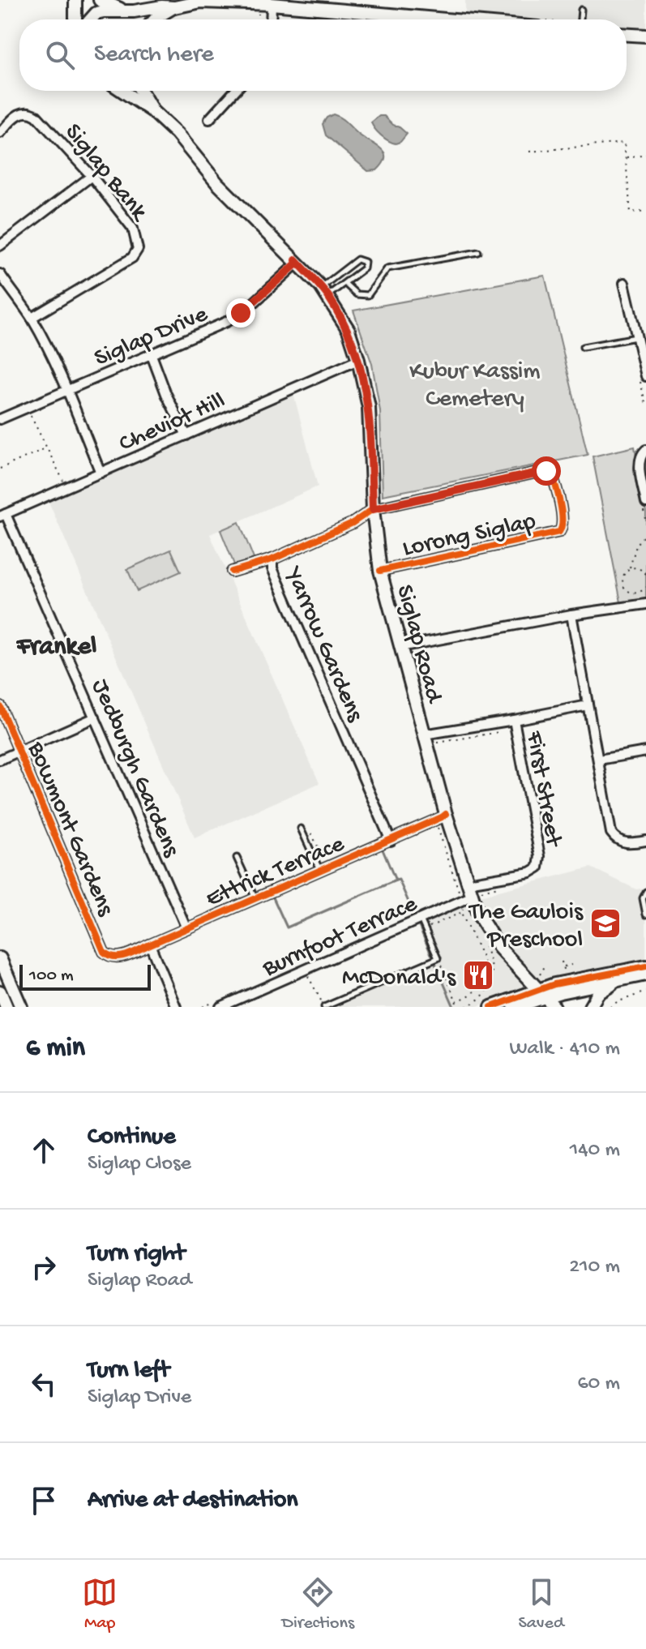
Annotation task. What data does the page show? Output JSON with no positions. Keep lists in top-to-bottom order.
{
  "streets": {
    "main road": ["Siglap Road"],
    "street": [
      "Siglap Bank",
      "Siglap Drive",
      "Cheviot Hill",
      "Lorong Siglap",
      "Yarrow Gardens",
      "Jedburgh Gardens",
      "First Street",
      "Bowmont Gardens",
      "Ettrick Terrace",
      "Burnfoot Terrace"
    ]
  },
  "crossings": [
    ["Siglap Drive", "Siglap Road"],
    ["Cheviot Hill", "Siglap Road"],
    ["Cheviot Hill", "Jedburgh Gardens"],
    ["Lorong Siglap", "Siglap Road"],
    ["Lorong Siglap", "Yarrow Gardens"],
    ["Siglap Road", "Yarrow Gardens"],
    ["Siglap Road", "First Street"],
    ["Siglap Road", "Ettrick Terrace"],
    ["Siglap Road", "Burnfoot Terrace"],
    ["Yarrow Gardens", "Ettrick Terrace"],
    ["Jedburgh Gardens", "Ettrick Terrace"],
    ["Bowmont Gardens", "Ettrick Terrace"]
  ],
  "districts": ["Frankel"],
  "parks": ["Kubur Kassim Cemetery"],
  "places": {
    "school or university": ["The Gaulois Preschool"],
    "restaurant": ["McDonald's"]
  },
  "scale_bar": "100 m",
  "page": {
    "search": "Search here",
    "scale": "100 m",
    "heading": ["6 min", "Walk · 410 m"],
    "list": [
      ["Continue", "Siglap Close", "140 m"],
      ["Turn right", "Siglap Road", "210 m"],
      ["Turn left", "Siglap Drive", "60 m"],
      "Arrive at destination"
    ],
    "nav": ["Map", "Directions", "Saved"]
  }
}
